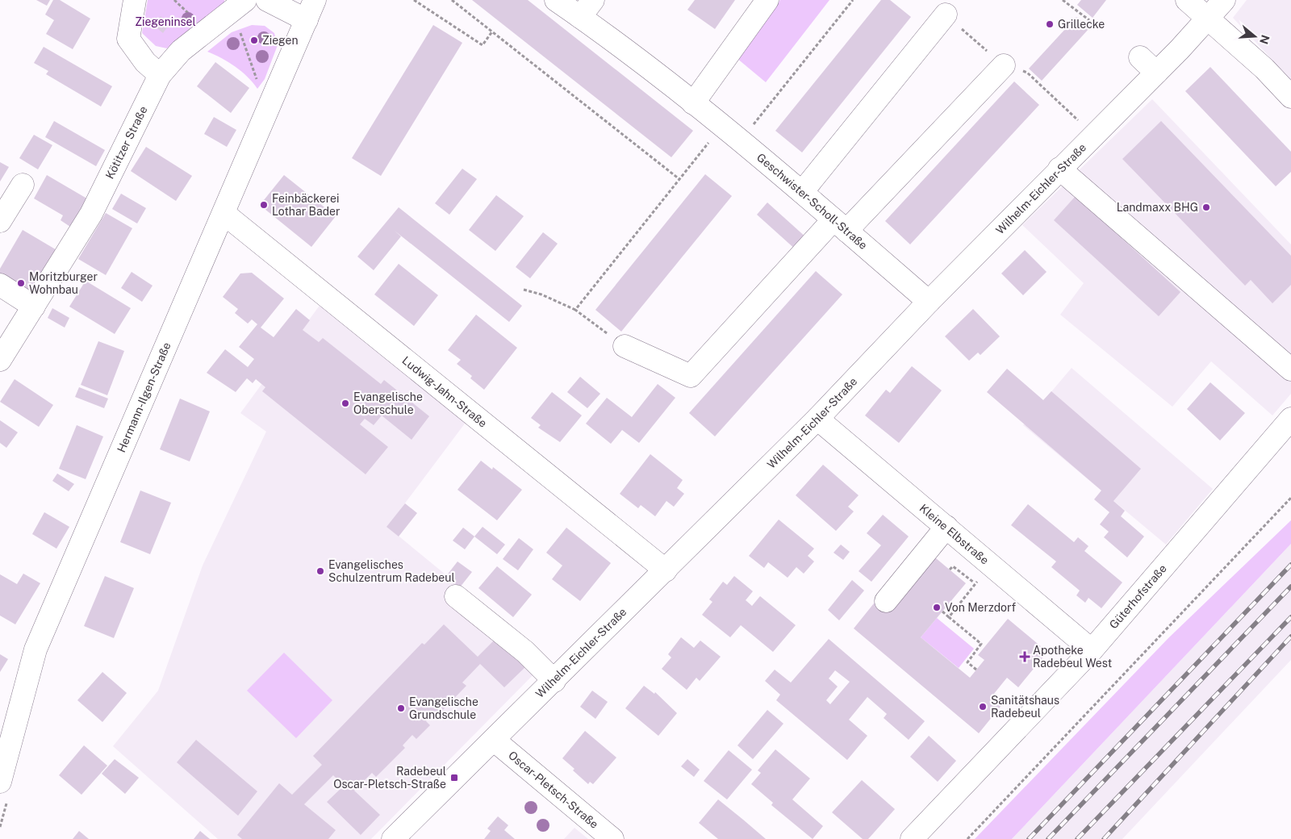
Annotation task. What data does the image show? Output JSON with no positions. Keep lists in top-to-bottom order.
{
  "streets": {
    "street": [
      "Kötitzer Straße",
      "Wilhelm-Eichler-Straße",
      "Geschwister-Scholl-Straße",
      "Ludwig-Jahn-Straße",
      "Hermann-Ilgen-Straße",
      "Kleine Elbstraße",
      "Güterhofstraße",
      "Oscar-Pletsch-Straße"
    ]
  },
  "crossings": [
    ["Wilhelm-Eichler-Straße", "Geschwister-Scholl-Straße"],
    ["Wilhelm-Eichler-Straße", "Ludwig-Jahn-Straße"],
    ["Wilhelm-Eichler-Straße", "Kleine Elbstraße"],
    ["Wilhelm-Eichler-Straße", "Oscar-Pletsch-Straße"],
    ["Ludwig-Jahn-Straße", "Hermann-Ilgen-Straße"],
    ["Kleine Elbstraße", "Güterhofstraße"]
  ],
  "parks": ["Ziegeninsel"],
  "places": {
    "other": [
      "Grillecke",
      "Ziegen",
      "Feinbäckerei Lothar Bader",
      "Landmaxx BHG",
      "Moritzburger Wohnbau",
      "Evangelische Oberschule",
      "Evangelisches Schulzentrum Radebeul",
      "Von Merzdorf",
      "Sanitätshaus Radebeul",
      "Evangelische Grundschule"
    ],
    "health": ["Apotheke Radebeul West"],
    "transit": ["Radebeul Oscar-Pletsch-Straße"]
  },
  "north": "right"
}
